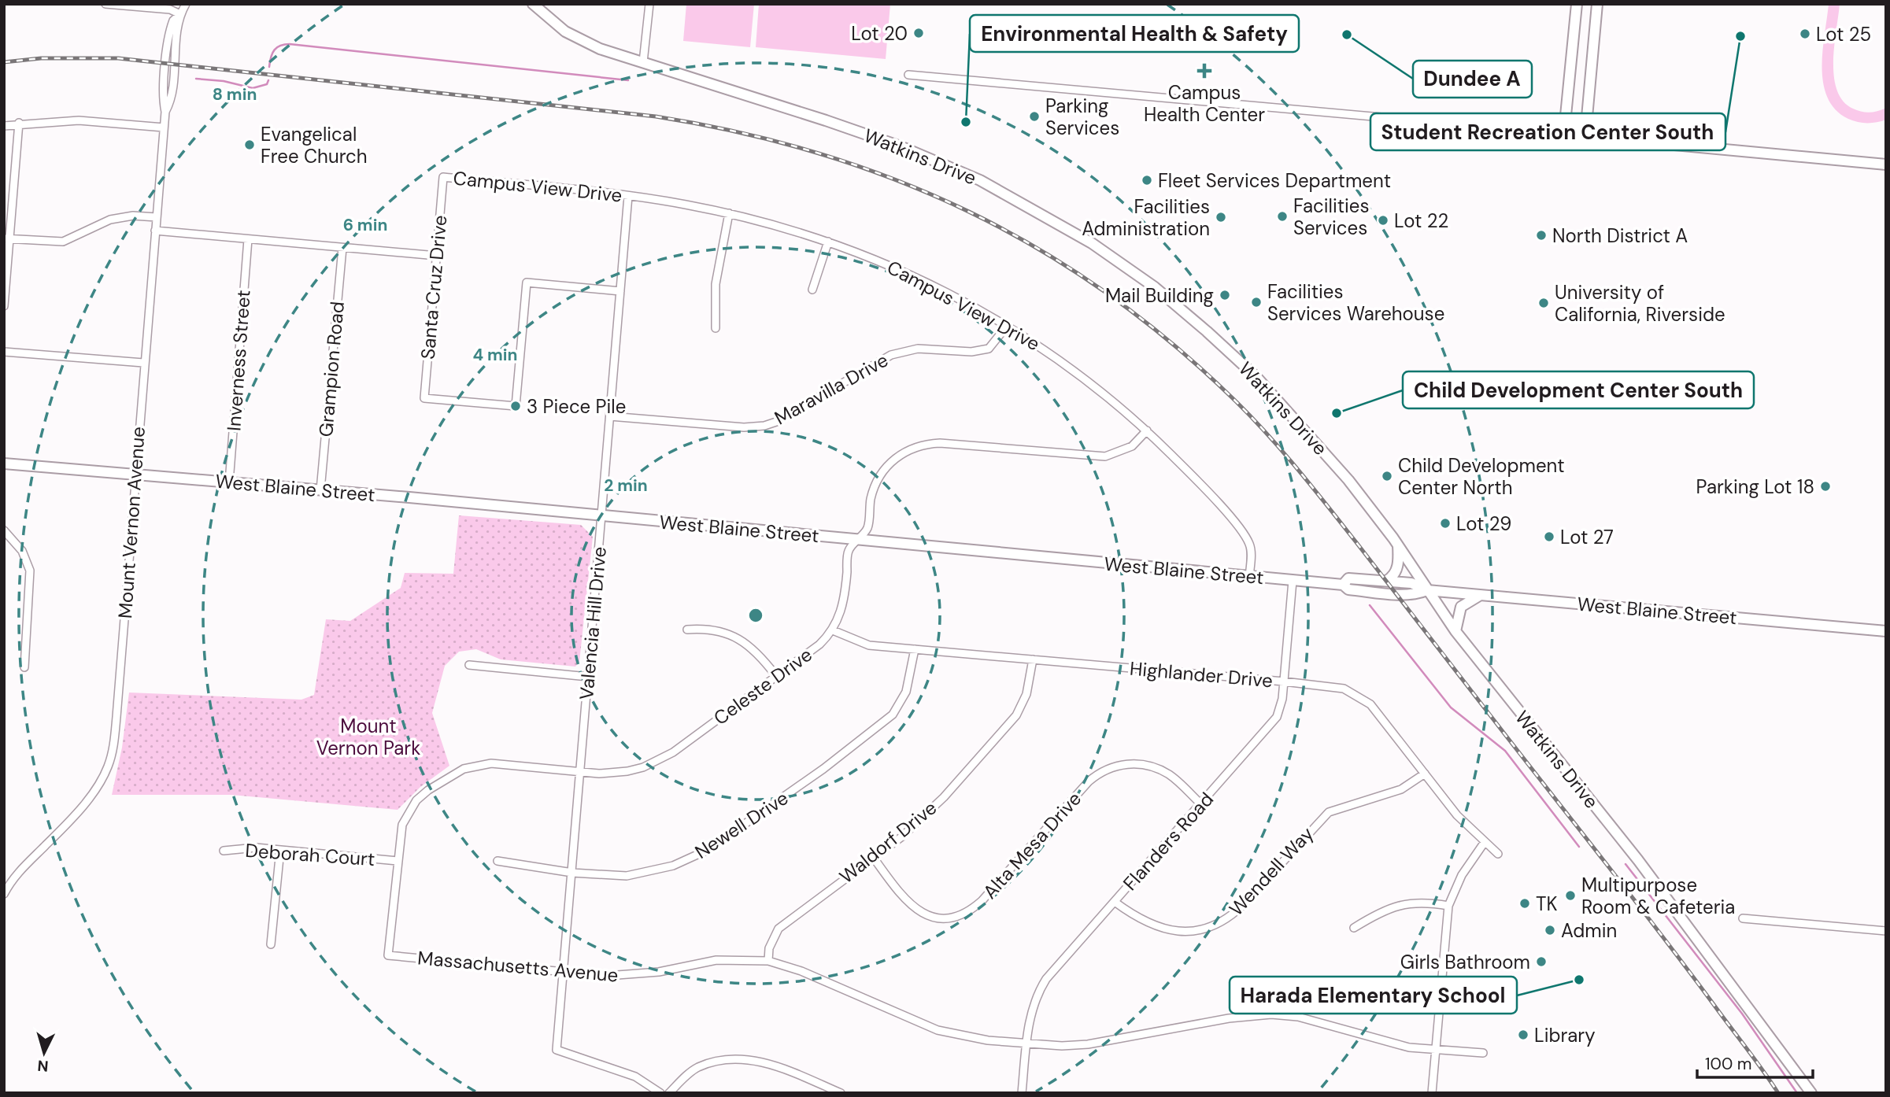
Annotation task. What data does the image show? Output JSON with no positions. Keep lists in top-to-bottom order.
{
  "streets": {
    "street": [
      "Watkins Drive",
      "Campus View Drive",
      "Santa Cruz Drive",
      "Inverness Street",
      "Grampion Road",
      "Maravilla Drive",
      "West Blaine Street",
      "Mount Vernon Avenue",
      "Valencia Hill Drive",
      "Highlander Drive",
      "Celeste Drive",
      "Newell Drive",
      "Flanders Road",
      "Waldorf Drive",
      "Alta Mesa Drive",
      "Deborah Court",
      "Wendell Way",
      "Massachusetts Avenue"
    ]
  },
  "crossings": [
    ["Watkins Drive", "West Blaine Street"],
    ["Campus View Drive", "Santa Cruz Drive"],
    ["Campus View Drive", "Maravilla Drive"],
    ["Campus View Drive", "West Blaine Street"],
    ["Campus View Drive", "Valencia Hill Drive"],
    ["Campus View Drive", "Celeste Drive"],
    ["Santa Cruz Drive", "Valencia Hill Drive"],
    ["Inverness Street", "West Blaine Street"],
    ["Grampion Road", "West Blaine Street"],
    ["Maravilla Drive", "Valencia Hill Drive"],
    ["West Blaine Street", "Mount Vernon Avenue"],
    ["West Blaine Street", "Valencia Hill Drive"],
    ["West Blaine Street", "Celeste Drive"],
    ["West Blaine Street", "Flanders Road"],
    ["Valencia Hill Drive", "Celeste Drive"],
    ["Valencia Hill Drive", "Newell Drive"],
    ["Valencia Hill Drive", "Massachusetts Avenue"],
    ["Highlander Drive", "Celeste Drive"],
    ["Highlander Drive", "Newell Drive"],
    ["Highlander Drive", "Flanders Road"],
    ["Highlander Drive", "Waldorf Drive"],
    ["Highlander Drive", "Wendell Way"],
    ["Celeste Drive", "Deborah Court"],
    ["Celeste Drive", "Massachusetts Avenue"],
    ["Flanders Road", "Alta Mesa Drive"],
    ["Flanders Road", "Wendell Way"],
    ["Flanders Road", "Massachusetts Avenue"],
    ["Waldorf Drive", "Alta Mesa Drive"],
    ["Waldorf Drive", "Massachusetts Avenue"]
  ],
  "parks": ["Mount Vernon Park"],
  "places": {
    "other": [
      "Lot 20",
      "Lot 25",
      "Dundee A",
      "Student Recreation Center South",
      "Parking Services",
      "Environmental Health & Safety",
      "Evangelical Free Church",
      "Fleet Services Department",
      "Facilities Services",
      "Facilities Administration",
      "Lot 22",
      "North District A",
      "Mail Building",
      "Facilities Services Warehouse",
      "University of California, Riverside",
      "3 Piece Pile",
      "Child Development Center South",
      "Child Development Center North",
      "Parking Lot 18",
      "Lot 29",
      "Lot 27",
      "Multipurpose Room & Cafeteria",
      "TK",
      "Admin",
      "Girls Bathroom",
      "Harada Elementary School",
      "Library"
    ],
    "health": ["Campus Health Center"]
  },
  "scale_bar": "100 m",
  "north": "bottom",
  "rings": [
    "8 min",
    "6 min",
    "4 min",
    "2 min"
  ]
}
